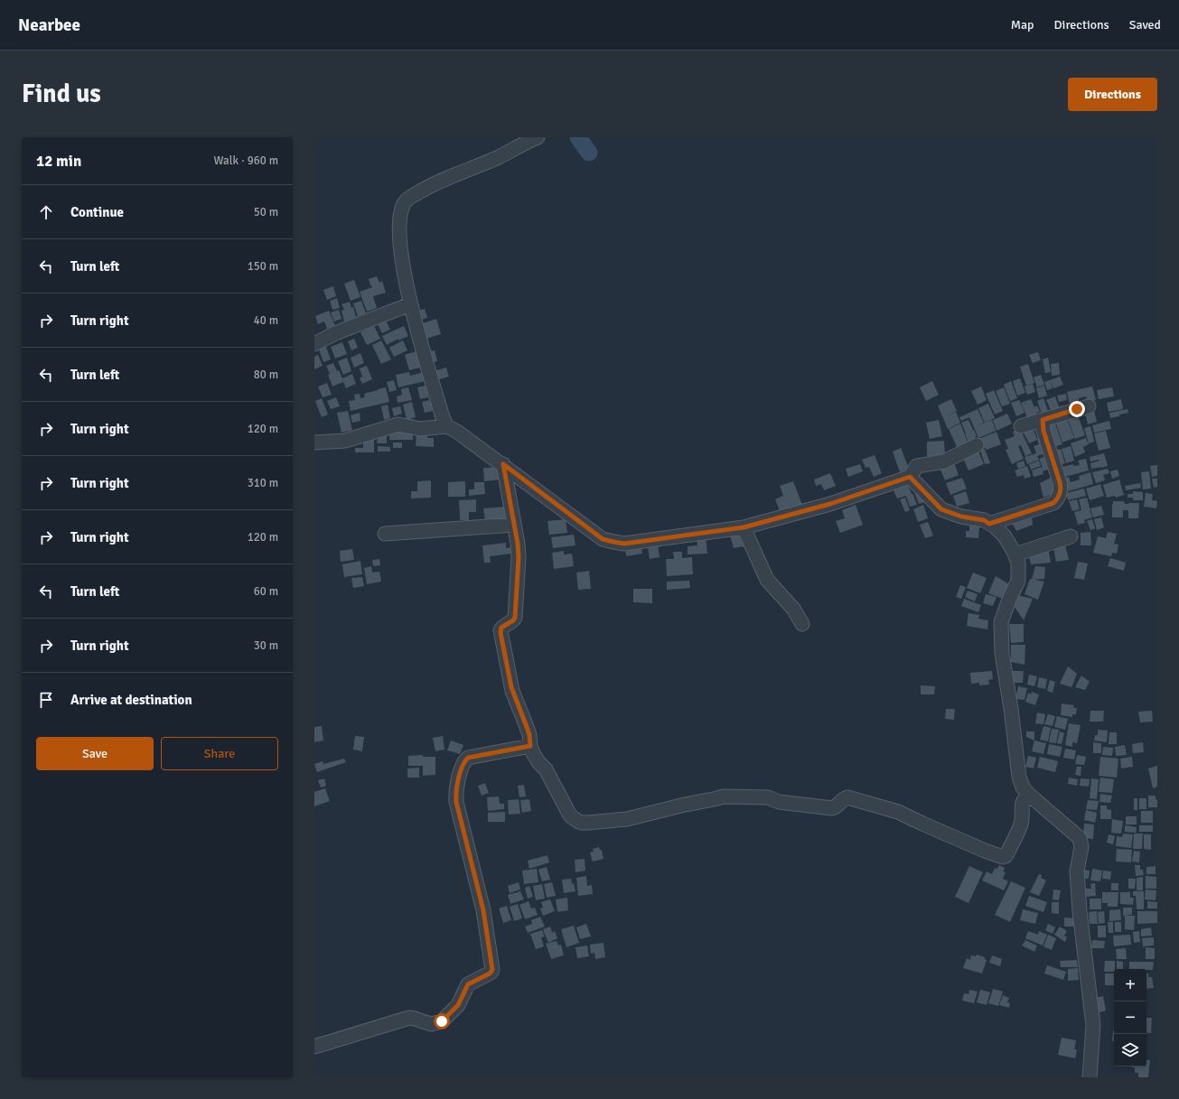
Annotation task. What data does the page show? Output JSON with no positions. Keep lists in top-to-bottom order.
{
  "page": {
    "header": "Nearbee",
    "nav": ["Map", "Directions", "Saved"],
    "buttons": [
      "Directions",
      ["Save", "Share"]
    ],
    "title": "Find us",
    "heading": ["12 min", "Walk · 960 m"],
    "list": [
      ["Continue", "50 m"],
      ["Turn left", "150 m"],
      ["Turn right", "40 m"],
      ["Turn left", "80 m"],
      ["Turn right", "120 m"],
      ["Turn right", "310 m"],
      ["Turn right", "120 m"],
      ["Turn left", "60 m"],
      ["Turn right", "30 m"],
      "Arrive at destination"
    ],
    "map_buttons": ["+", "−"]
  }
}
